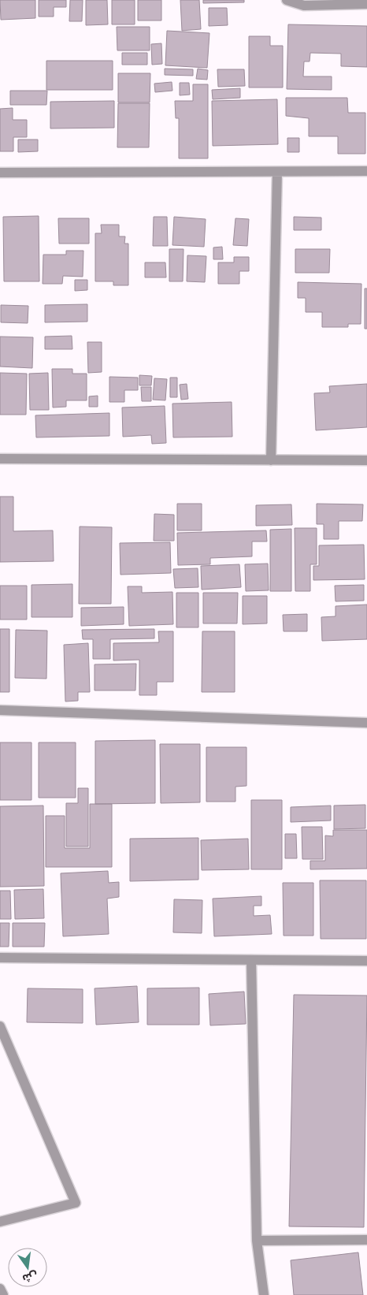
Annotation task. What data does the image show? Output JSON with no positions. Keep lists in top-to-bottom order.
{
  "north": "bottom"
}
